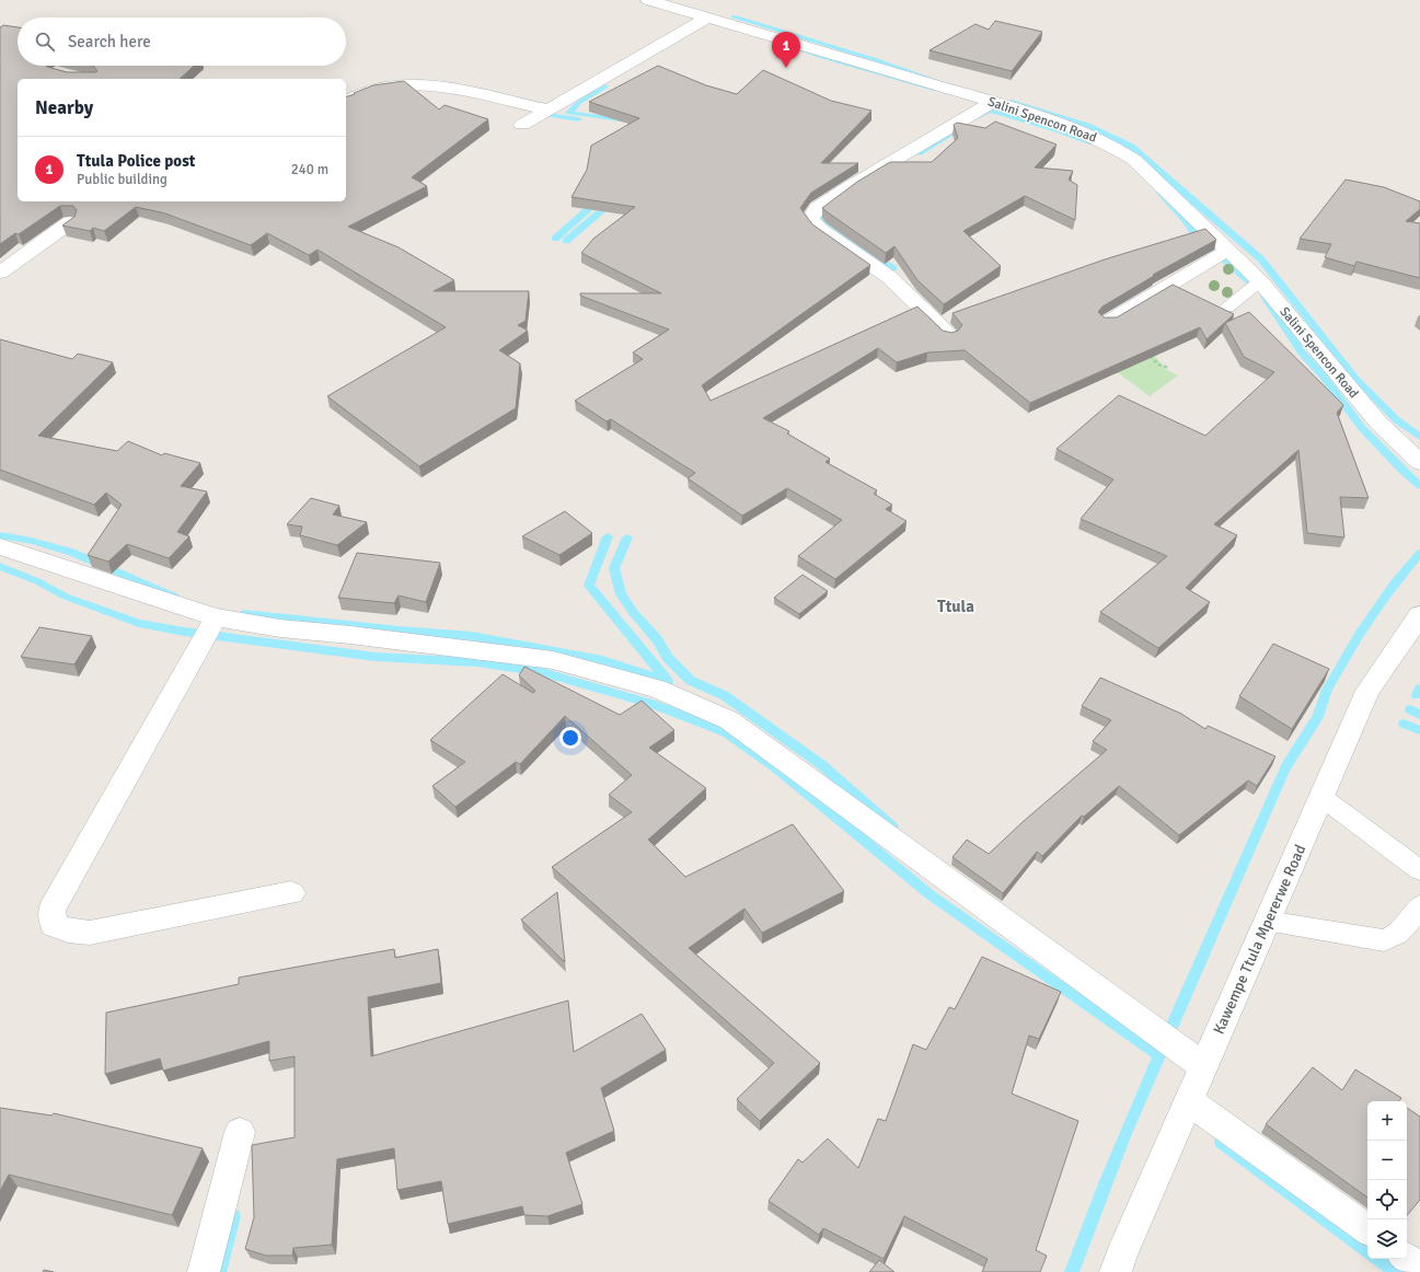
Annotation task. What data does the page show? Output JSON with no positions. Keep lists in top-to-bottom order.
{
  "streets": {
    "street": ["Salini Spencon Road", "Kawempe Ttula Mpererwe Road"]
  },
  "districts": ["Ttula"],
  "page": {
    "search": "Search here",
    "pins": "1",
    "heading": "Nearby",
    "list": [
      {
        "mark": "1",
        "name": "Ttula Police post",
        "note": "Public building",
        "value": "240 m"
      }
    ],
    "map_buttons": ["+", "−"]
  }
}
